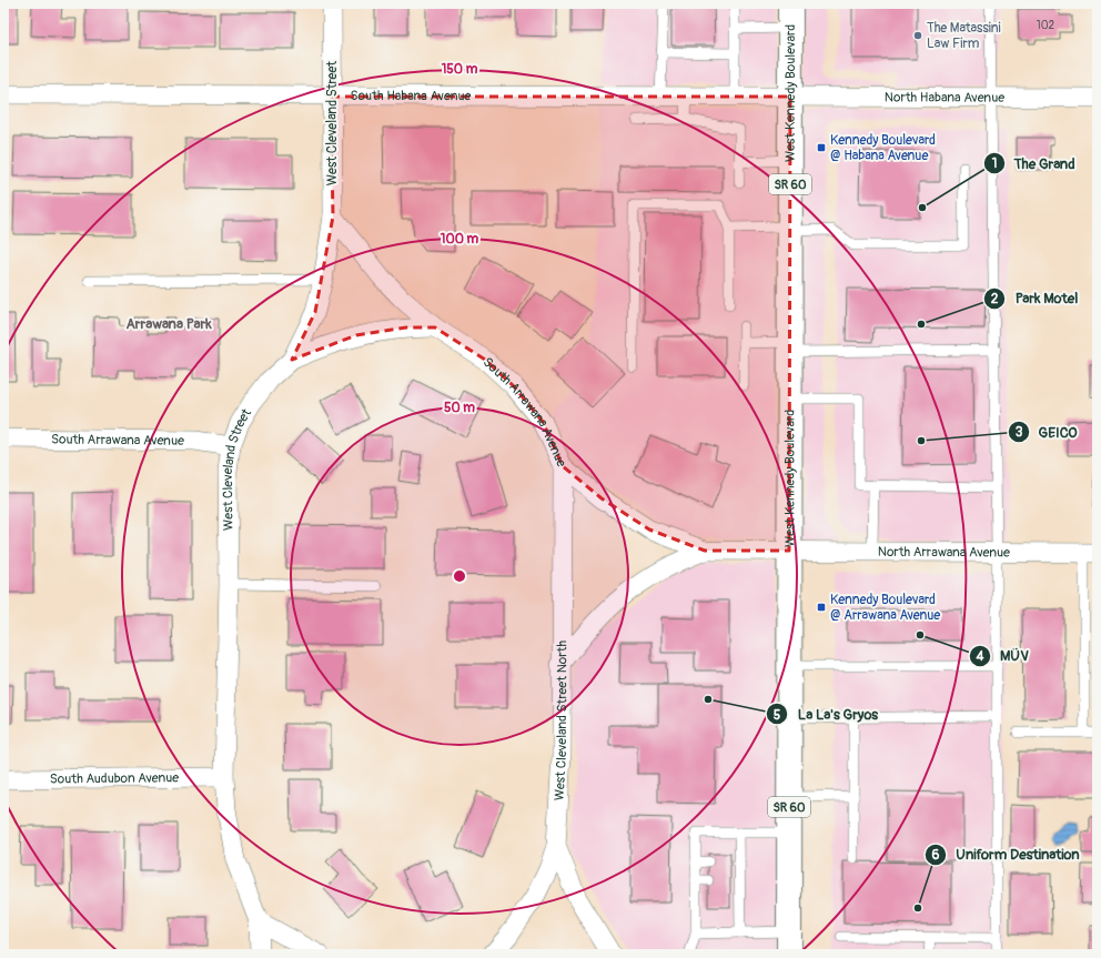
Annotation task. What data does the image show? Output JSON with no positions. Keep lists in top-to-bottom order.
{
  "streets": {
    "main road": ["West Kennedy Boulevard", "SR 60"],
    "street": [
      "South Habana Avenue",
      "North Habana Avenue",
      "West Cleveland Street",
      "South Arrawana Avenue",
      "North Arrawana Avenue",
      "West Cleveland Street North",
      "South Audubon Avenue"
    ]
  },
  "crossings": [
    ["West Kennedy Boulevard", "South Habana Avenue"],
    ["West Kennedy Boulevard", "North Habana Avenue"],
    ["West Kennedy Boulevard", "South Arrawana Avenue"],
    ["West Kennedy Boulevard", "North Arrawana Avenue"],
    ["South Habana Avenue", "North Habana Avenue"],
    ["South Habana Avenue", "West Cleveland Street"],
    ["West Cleveland Street", "South Arrawana Avenue"],
    ["West Cleveland Street", "South Audubon Avenue"],
    ["South Arrawana Avenue", "North Arrawana Avenue"],
    ["South Arrawana Avenue", "West Cleveland Street North"]
  ],
  "districts": ["Arrawana Park"],
  "places": {
    "other": [
      "The Matassini Law Firm",
      "The Grand",
      "Park Motel",
      "GEICO",
      "MÜV",
      "La La's Gryos",
      "Uniform Destination"
    ],
    "transit": ["Kennedy Boulevard @ Habana Avenue", "Kennedy Boulevard @ Arrawana Avenue"]
  },
  "house_numbers": ["102"],
  "rings": ["150 m", "100 m", "50 m"]
}
